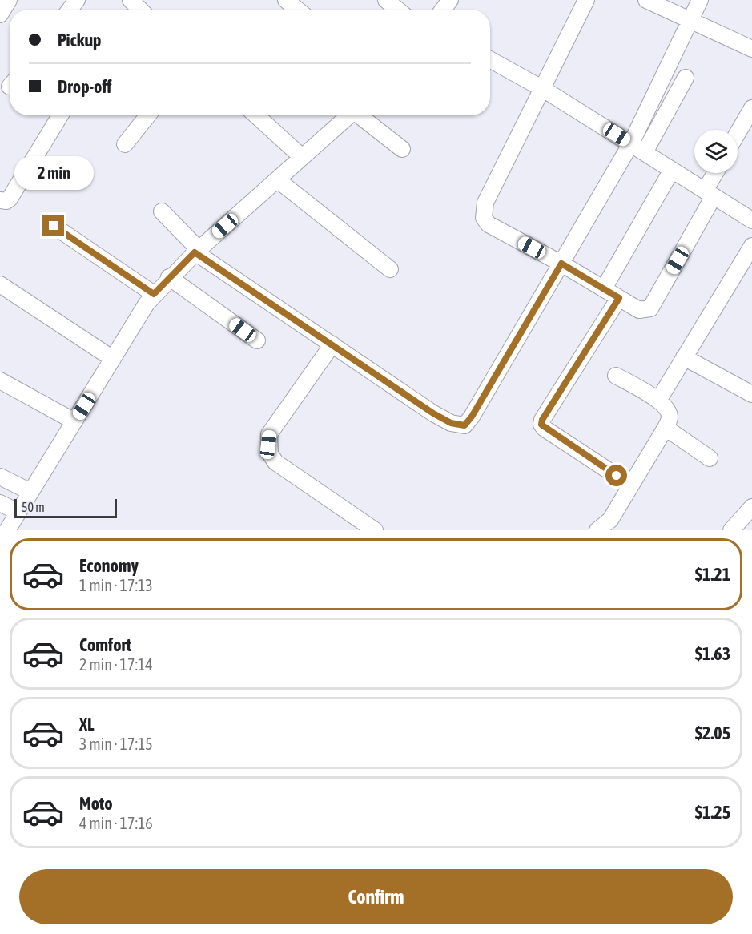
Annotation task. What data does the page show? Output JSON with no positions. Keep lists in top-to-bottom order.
{
  "scale_bar": "50 m",
  "page": {
    "banner": ["Pickup", "Drop-off"],
    "bubble": "2 min",
    "scale": "50 m",
    "list": [
      {
        "name": "Economy",
        "note": "1 min · 17:13",
        "value": "$1.21"
      },
      {
        "name": "Comfort",
        "note": "2 min · 17:14",
        "value": "$1.63"
      },
      {
        "name": "XL",
        "note": "3 min · 17:15",
        "value": "$2.05"
      },
      {
        "name": "Moto",
        "note": "4 min · 17:16",
        "value": "$1.25"
      }
    ],
    "buttons": "Confirm"
  }
}
